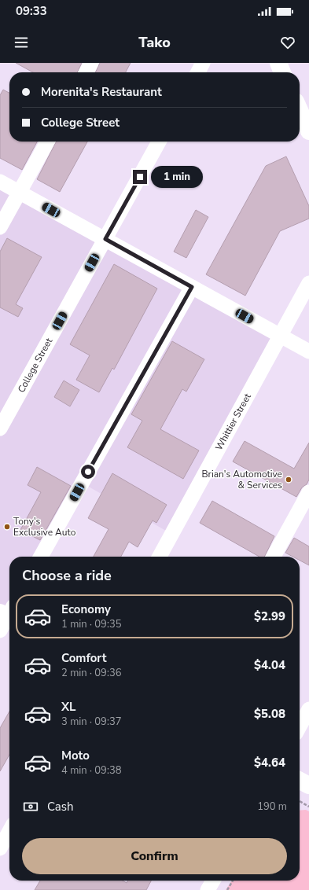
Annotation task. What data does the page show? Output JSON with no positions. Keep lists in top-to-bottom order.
{
  "streets": {
    "street": ["College Street", "Whittier Street"]
  },
  "places": ["Brian's Automotive & Services", "Tony's Exclusive Auto"],
  "page": {
    "status": "09:33",
    "header": "Tako",
    "banner": ["Morenita's Restaurant", "College Street"],
    "bubble": "1 min",
    "heading": "Choose a ride",
    "list": [
      {
        "name": "Economy",
        "note": "1 min · 09:35",
        "value": "$2.99"
      },
      {
        "name": "Comfort",
        "note": "2 min · 09:36",
        "value": "$4.04"
      },
      {
        "name": "XL",
        "note": "3 min · 09:37",
        "value": "$5.08"
      },
      {
        "name": "Moto",
        "note": "4 min · 09:38",
        "value": "$4.64"
      }
    ],
    "pay": ["Cash", "190 m"],
    "buttons": "Confirm"
  }
}
